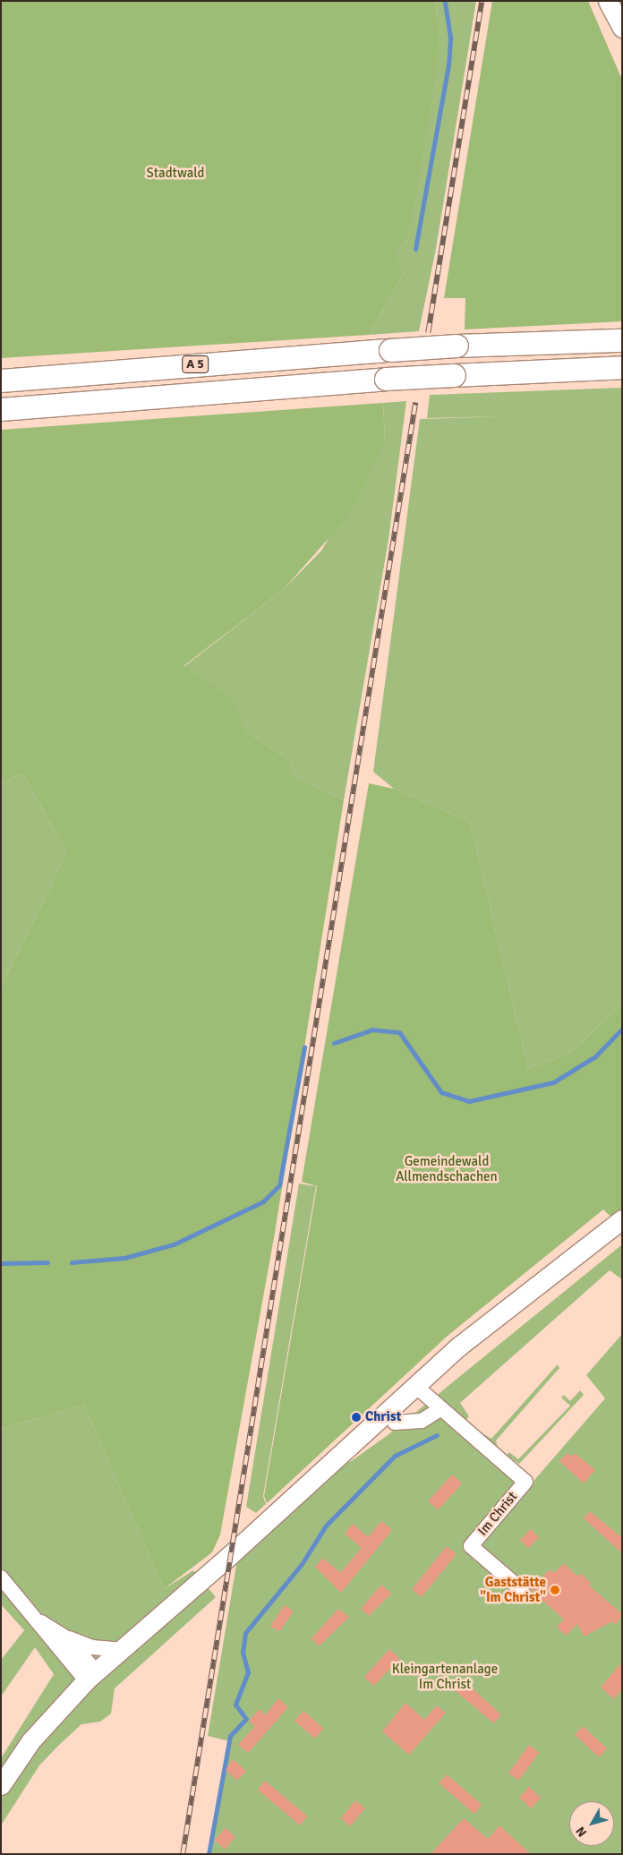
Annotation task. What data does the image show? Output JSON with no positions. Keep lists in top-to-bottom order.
{
  "streets": {
    "highway": ["A 5"],
    "street": ["Im Christ"]
  },
  "parks": ["Stadtwald", "Gemeindewald Allmendschachen", "Kleingartenanlage Im Christ"],
  "places": ["Christ", "Gaststätte \"Im Christ\""],
  "north": "bottom left"
}
